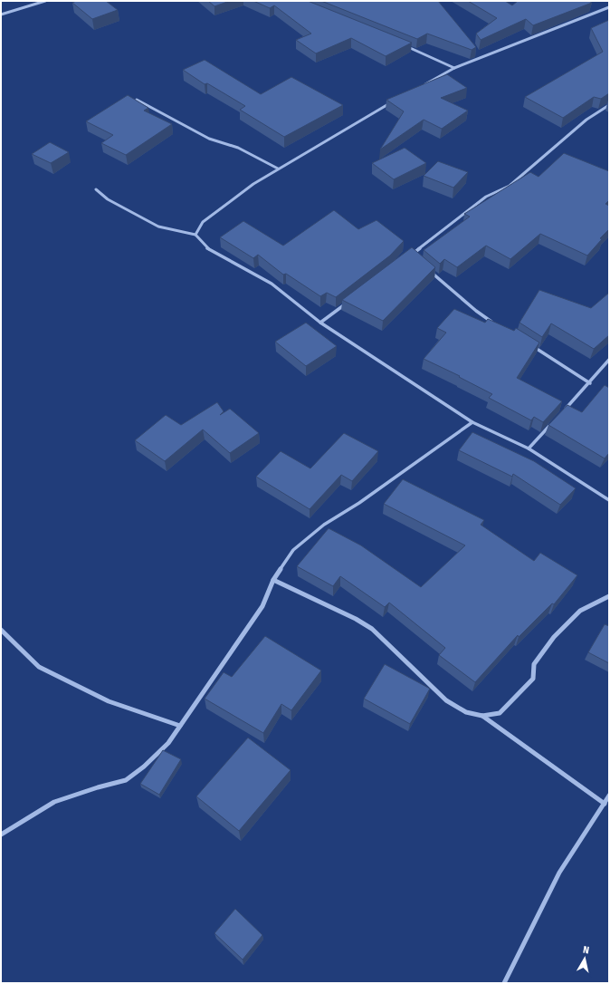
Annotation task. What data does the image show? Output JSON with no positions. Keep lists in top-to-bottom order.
{
  "north": "top"
}
